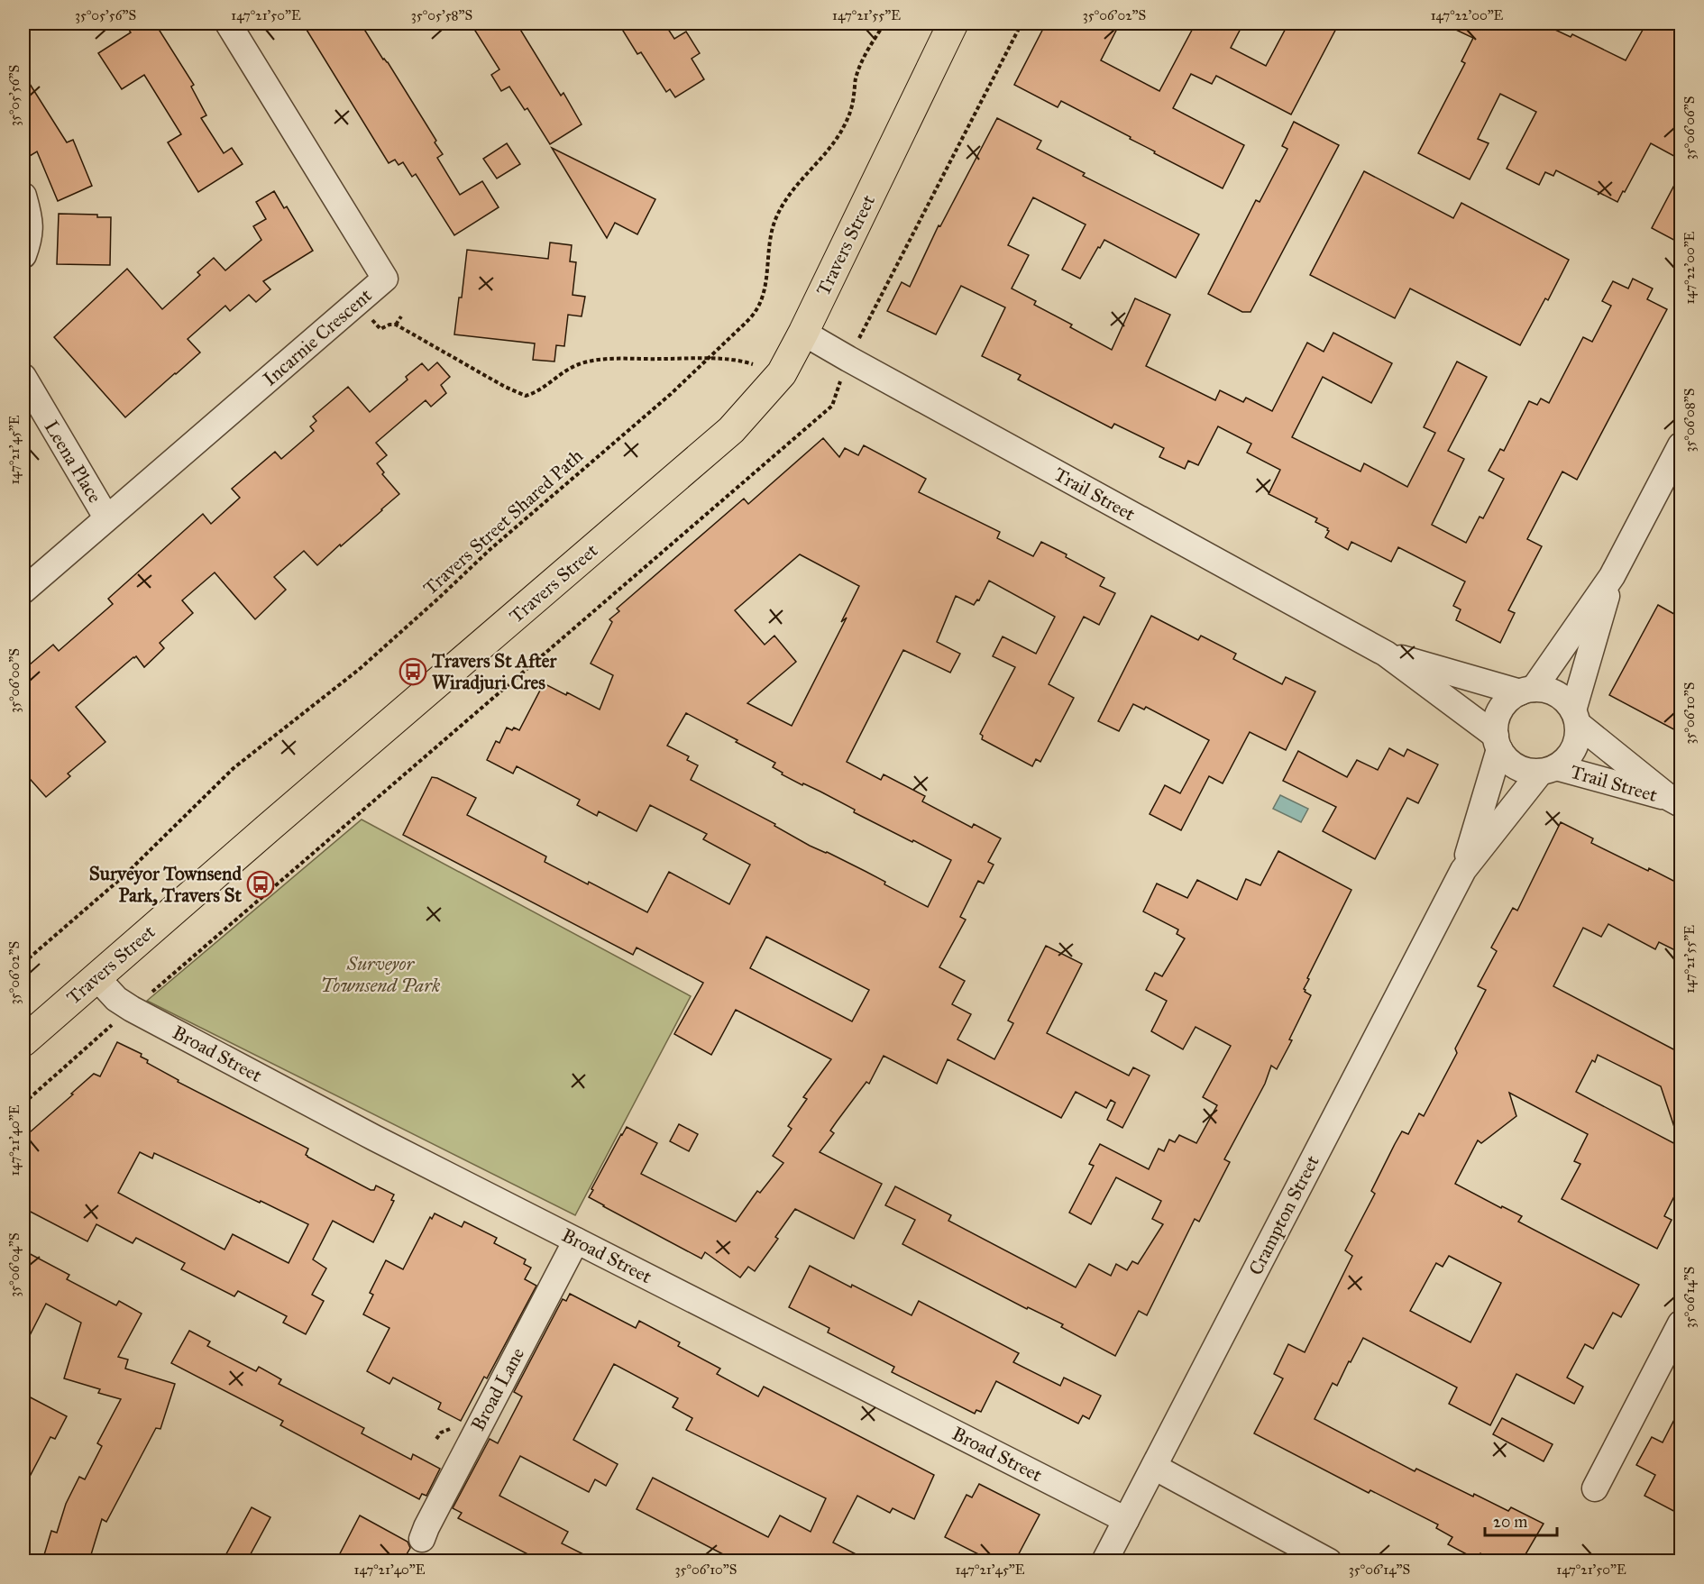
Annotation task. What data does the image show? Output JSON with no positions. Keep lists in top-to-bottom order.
{
  "streets": {
    "main road": ["Travers Street"],
    "street": [
      "Incarnie Crescent",
      "Leena Place",
      "Trail Street",
      "Broad Street",
      "Crampton Street",
      "Broad Lane"
    ],
    "path": ["Travers Street Shared Path"]
  },
  "crossings": [
    ["Travers Street", "Trail Street"],
    ["Travers Street", "Broad Street"],
    ["Incarnie Crescent", "Leena Place"],
    ["Trail Street", "Crampton Street"],
    ["Broad Street", "Crampton Street"],
    ["Broad Street", "Broad Lane"]
  ],
  "parks": ["Surveyor Townsend Park"],
  "places": {
    "bus stop": ["Travers St After Wiradjuri Cres", "Surveyor Townsend Park, Travers St"]
  },
  "scale_bar": "20 m",
  "coordinates": [
    "35°05'56\"S",
    "147°21'50\"E",
    "35°05'58\"S",
    "147°21'55\"E",
    "35°06'02\"S",
    "147°22'00\"E",
    "35°06'06\"S",
    "35°06'08\"S",
    "147°21'45\"E",
    "35°06'00\"S",
    "35°06'10\"S",
    "147°21'40\"E",
    "35°06'04\"S",
    "35°06'14\"S"
  ]
}
